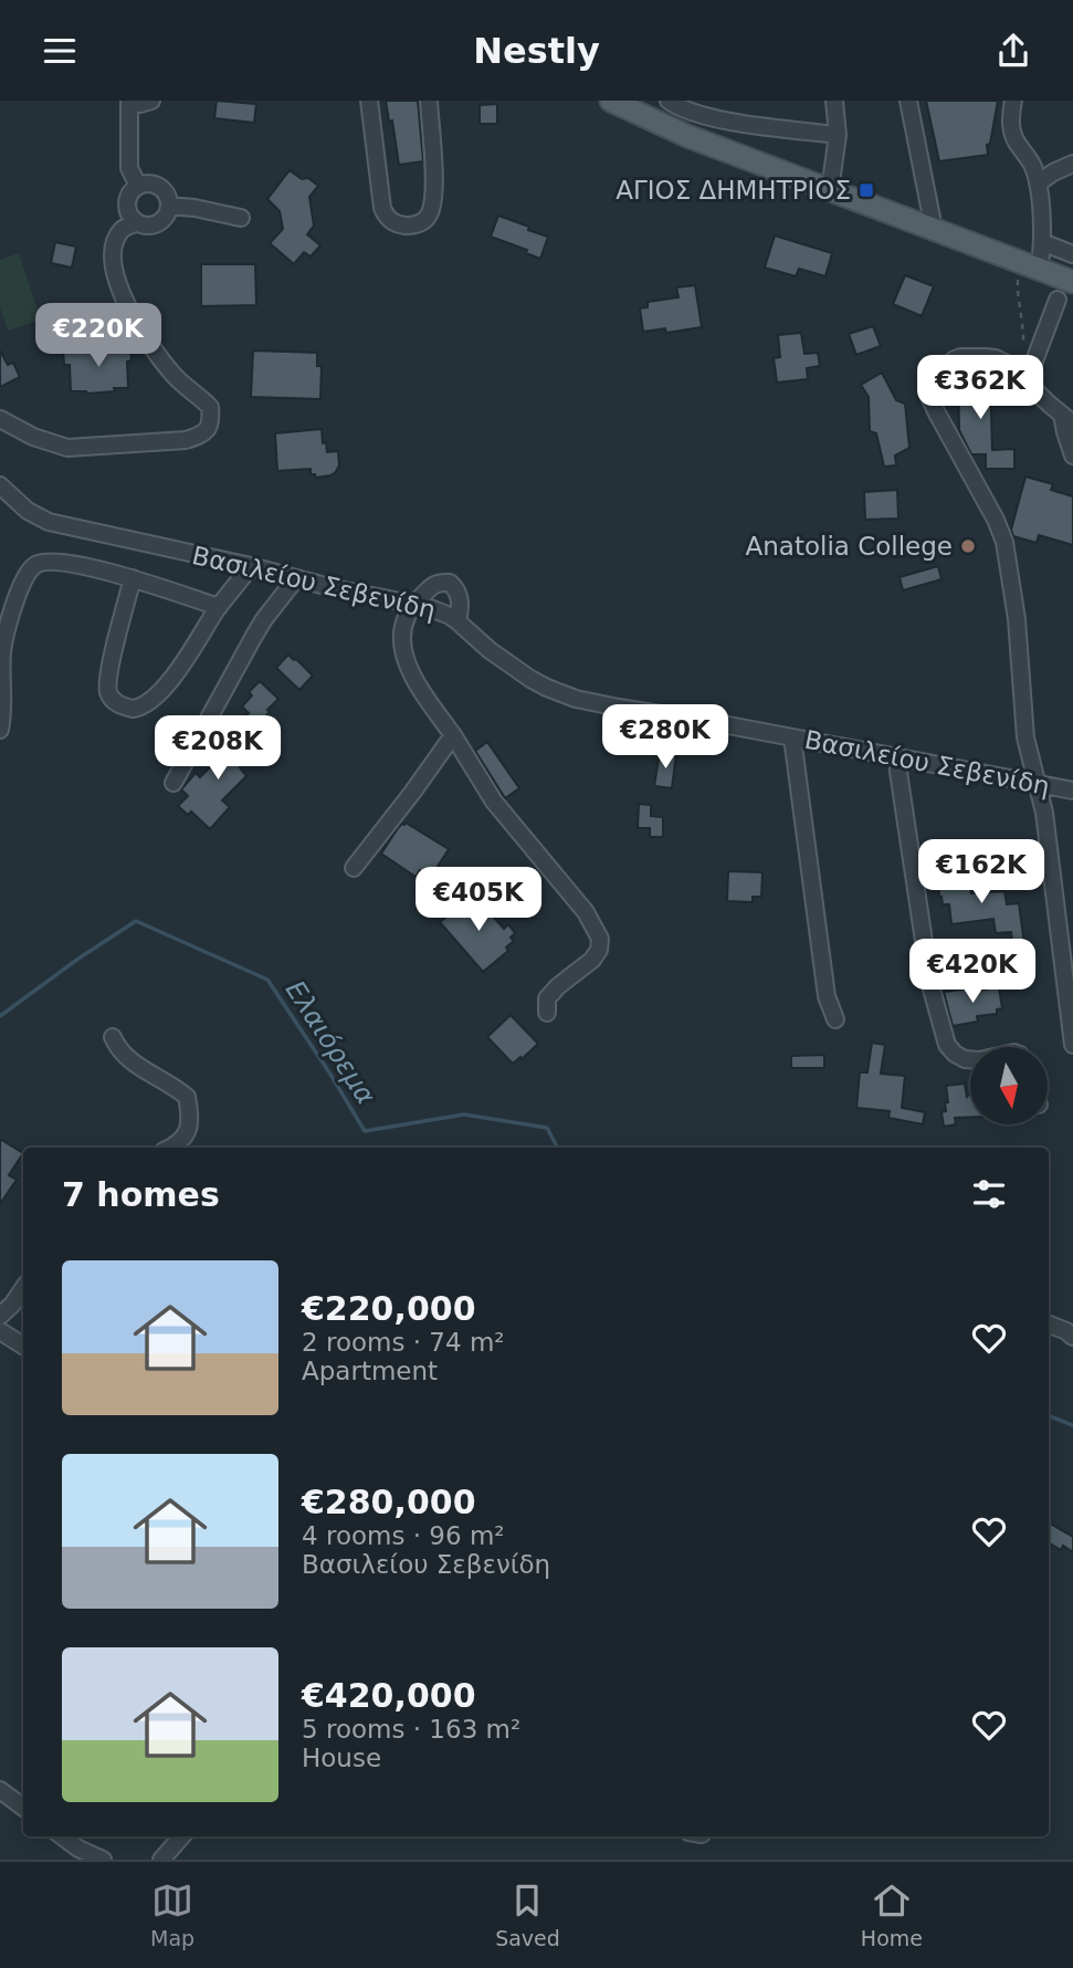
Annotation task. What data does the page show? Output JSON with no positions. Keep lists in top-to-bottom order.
{
  "streets": {
    "street": ["Βασιλείου Σεβενίδη"]
  },
  "water": ["Ελαιόρεμα"],
  "places": {
    "transit": ["ΑΓΙΟΣ ΔΗΜΗΤΡΙΟΣ"],
    "other": ["Anatolia College"]
  },
  "north": "bottom",
  "page": {
    "header": "Nestly",
    "price": [
      "€220K",
      "€362K",
      "€280K",
      "€208K",
      "€162K",
      "€405K",
      "€420K"
    ],
    "heading": "7 homes",
    "list": [
      {
        "name": "€220,000",
        "note": "2 rooms · 74 m² · Apartment"
      },
      {
        "name": "€280,000",
        "note": "4 rooms · 96 m² · Βασιλείου Σεβενίδη"
      },
      {
        "name": "€420,000",
        "note": "5 rooms · 163 m² · House"
      }
    ],
    "tabs": ["Map", "Saved", "Home"]
  }
}
